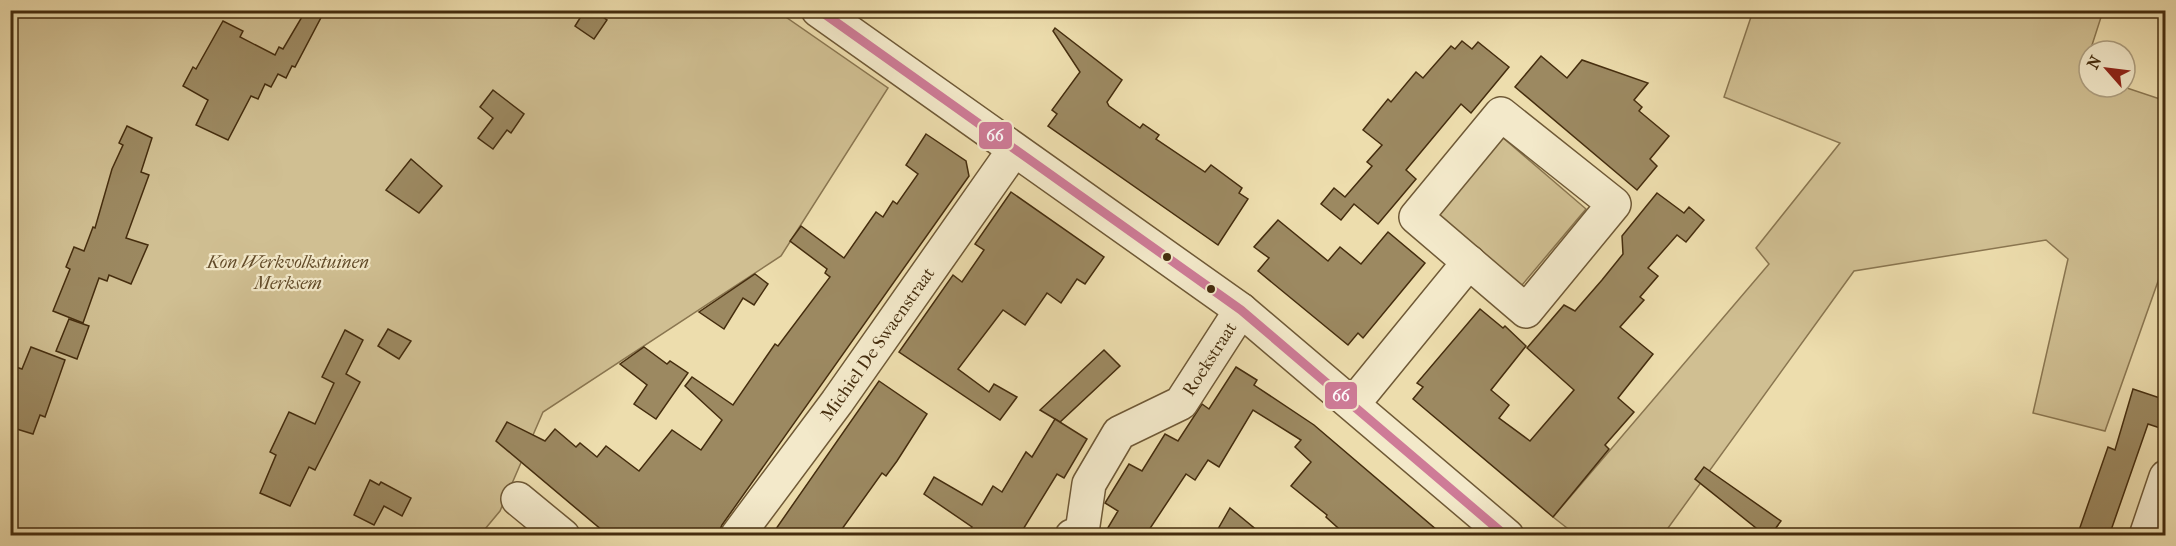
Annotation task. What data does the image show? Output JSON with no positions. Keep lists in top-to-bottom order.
{
  "streets": {
    "street": ["Michiel De Swaenstraat", "Roekstraat"]
  },
  "parks": ["Kon Werkvolkstuinen Merksem"],
  "lines": ["transit line 66"],
  "north": "top left"
}
